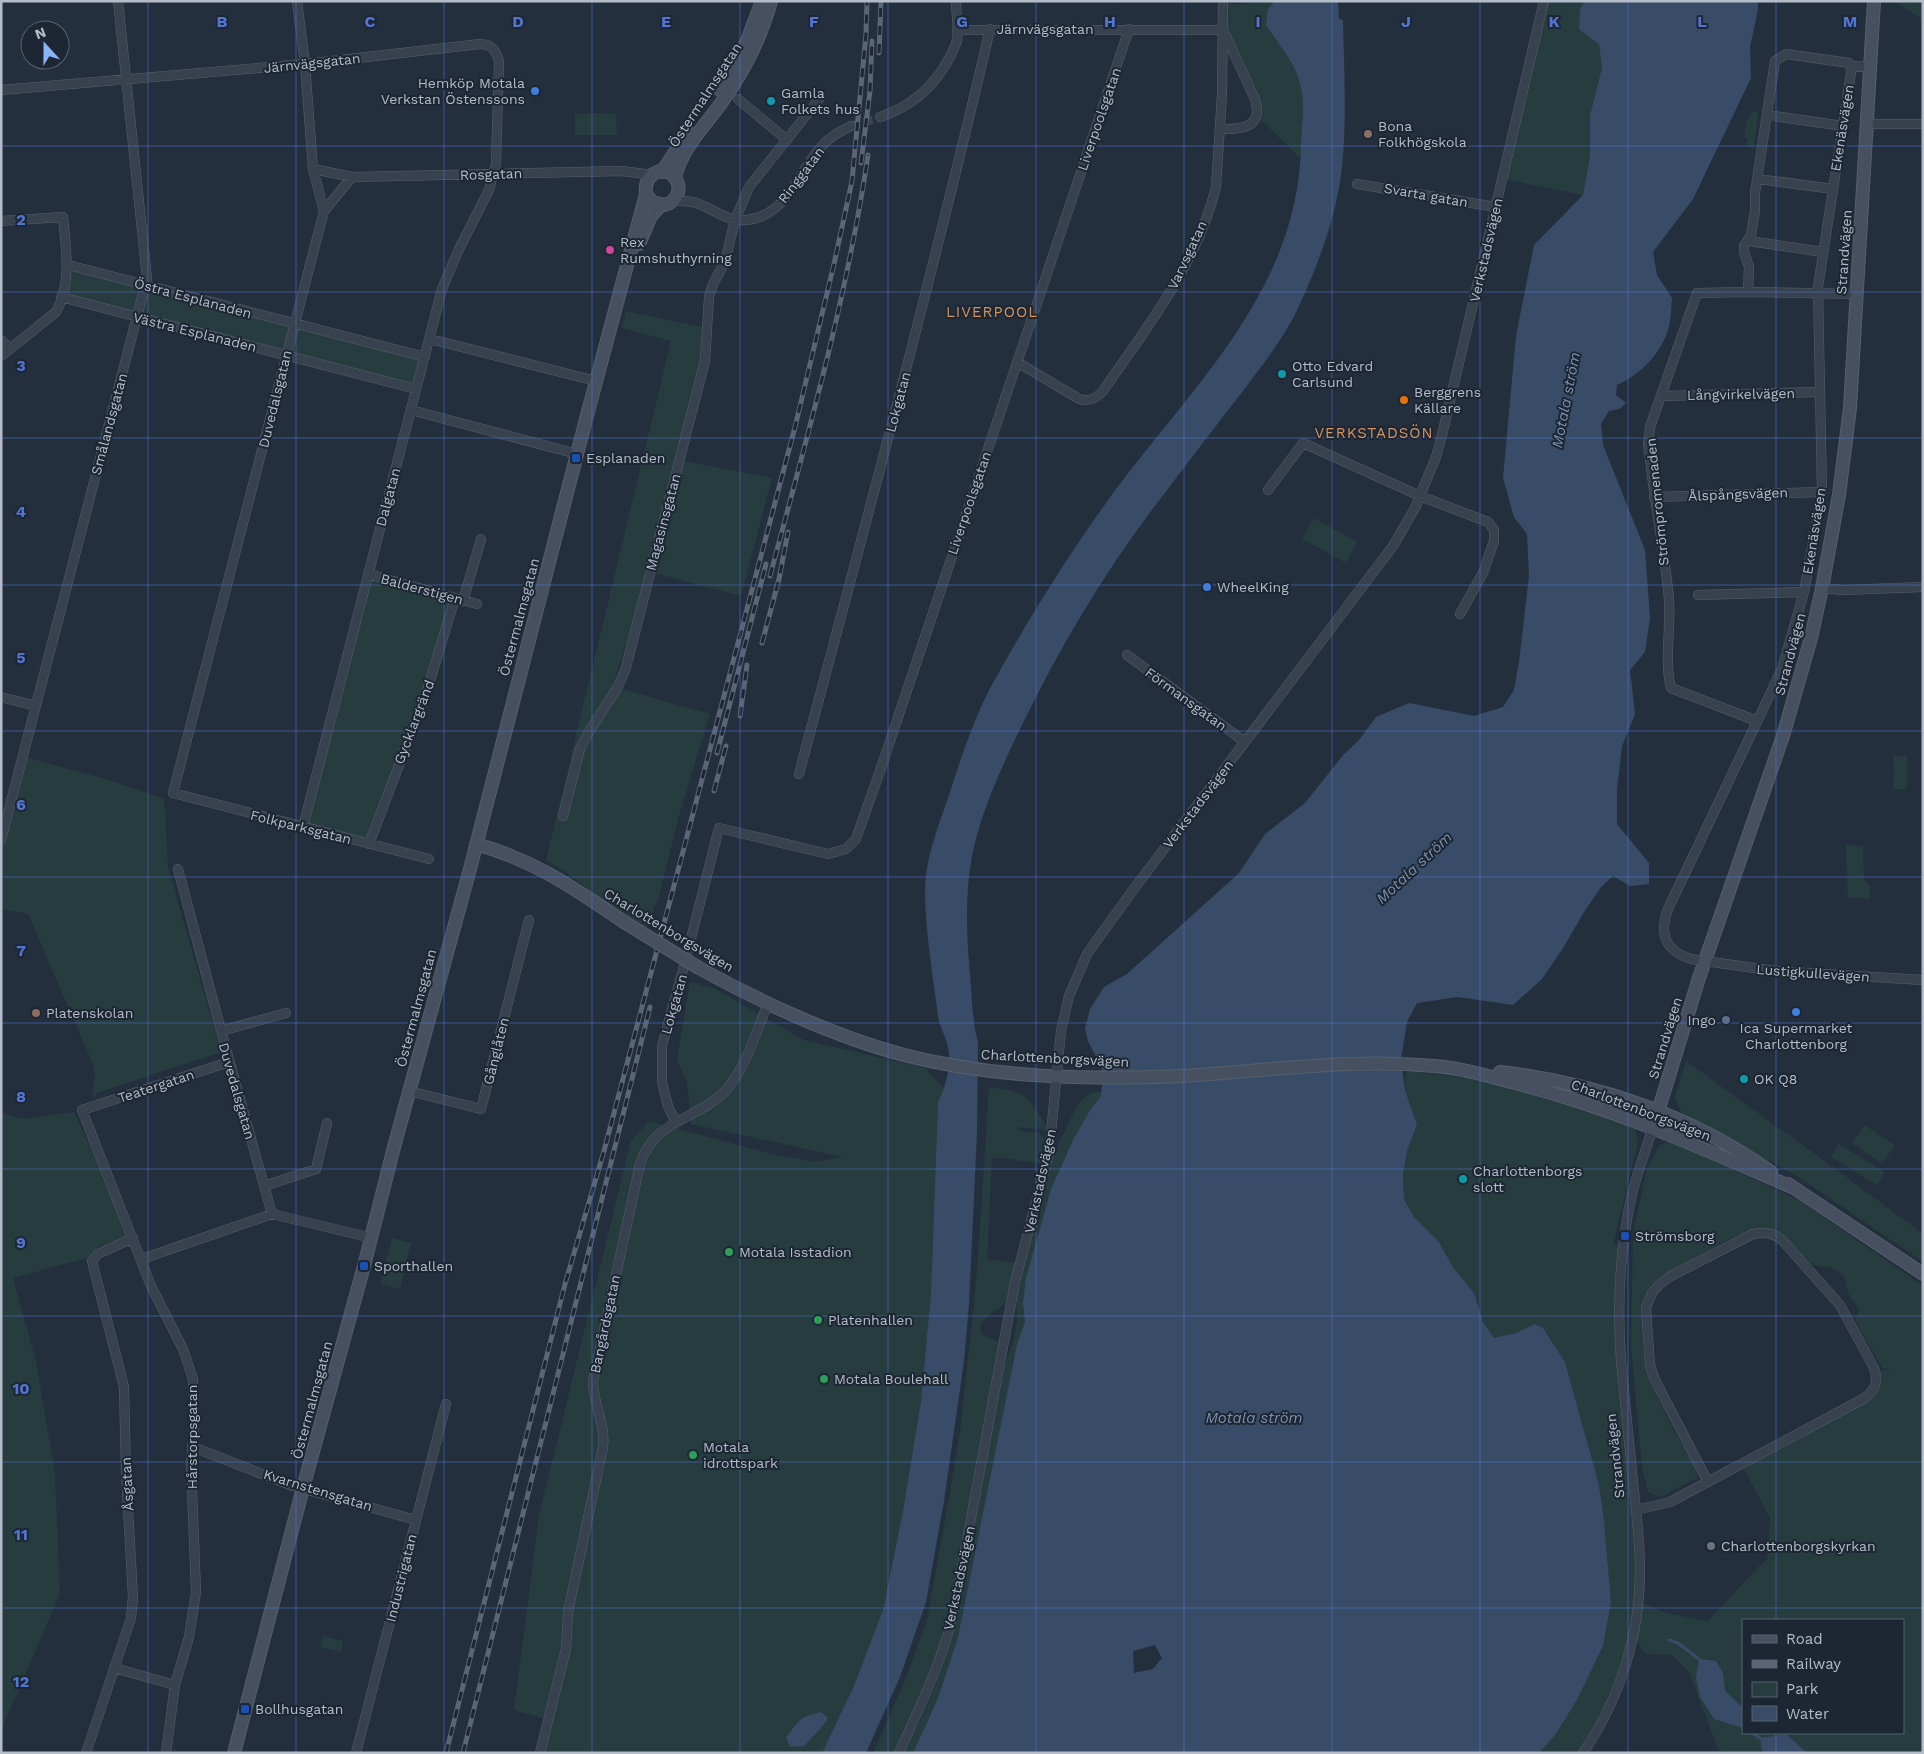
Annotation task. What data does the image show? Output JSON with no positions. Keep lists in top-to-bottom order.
{
  "streets": {
    "main road": ["Östermalmsgatan", "Strandvägen", "Charlottenborgsvägen"],
    "street": [
      "Järnvägsgatan",
      "Liverpoolsgatan",
      "Ekenäsvägen",
      "Rosgatan",
      "Ringgatan",
      "Svarta gatan",
      "Verkstadsvägen",
      "Varvsgatan",
      "Östra Esplanaden",
      "Västra Esplanaden",
      "Långvirkelvägen",
      "Duvedalsgatan",
      "Lokgatan",
      "Smålandsgatan",
      "Ålspångsvägen",
      "Dalgatan",
      "Strömpromenaden",
      "Magasinsgatan",
      "Balderstigen",
      "Förmansgatan",
      "Gycklargränd",
      "Folkparksgatan",
      "Lustigkullevägen",
      "Gånglåten",
      "Teatergatan",
      "Bangårdsgatan",
      "Hårstorpsgatan",
      "Åsgatan",
      "Kvarnstensgatan",
      "Industrigatan"
    ]
  },
  "crossings": [
    ["Järnvägsgatan", "Liverpoolsgatan"],
    ["Järnvägsgatan", "Rosgatan"],
    ["Järnvägsgatan", "Varvsgatan"],
    ["Järnvägsgatan", "Duvedalsgatan"],
    ["Järnvägsgatan", "Lokgatan"],
    ["Järnvägsgatan", "Smålandsgatan"],
    ["Järnvägsgatan", "Dalgatan"],
    ["Östermalmsgatan", "Rosgatan"],
    ["Östermalmsgatan", "Charlottenborgsvägen"],
    ["Östermalmsgatan", "Gånglåten"],
    ["Östermalmsgatan", "Kvarnstensgatan"],
    ["Liverpoolsgatan", "Varvsgatan"],
    ["Liverpoolsgatan", "Lokgatan"],
    ["Ekenäsvägen", "Strandvägen"],
    ["Ekenäsvägen", "Långvirkelvägen"],
    ["Ekenäsvägen", "Ålspångsvägen"],
    ["Ekenäsvägen", "Strömpromenaden"],
    ["Ekenäsvägen", "Lustigkullevägen"],
    ["Rosgatan", "Duvedalsgatan"],
    ["Rosgatan", "Dalgatan"],
    ["Ringgatan", "Magasinsgatan"],
    ["Svarta gatan", "Verkstadsvägen"],
    ["Verkstadsvägen", "Förmansgatan"],
    ["Verkstadsvägen", "Charlottenborgsvägen"],
    ["Strandvägen", "Charlottenborgsvägen"],
    ["Strandvägen", "Lustigkullevägen"],
    ["Östra Esplanaden", "Duvedalsgatan"],
    ["Östra Esplanaden", "Smålandsgatan"],
    ["Östra Esplanaden", "Dalgatan"],
    ["Västra Esplanaden", "Duvedalsgatan"],
    ["Västra Esplanaden", "Smålandsgatan"],
    ["Västra Esplanaden", "Dalgatan"],
    ["Långvirkelvägen", "Strömpromenaden"],
    ["Duvedalsgatan", "Folkparksgatan"],
    ["Duvedalsgatan", "Teatergatan"],
    ["Lokgatan", "Bangårdsgatan"],
    ["Ålspångsvägen", "Strömpromenaden"],
    ["Dalgatan", "Balderstigen"],
    ["Dalgatan", "Folkparksgatan"],
    ["Balderstigen", "Gycklargränd"],
    ["Gycklargränd", "Folkparksgatan"],
    ["Charlottenborgsvägen", "Bangårdsgatan"],
    ["Teatergatan", "Hårstorpsgatan"],
    ["Hårstorpsgatan", "Åsgatan"],
    ["Hårstorpsgatan", "Kvarnstensgatan"],
    ["Kvarnstensgatan", "Industrigatan"]
  ],
  "districts": ["LIVERPOOL", "VERKSTADSÖN"],
  "water": ["Motala ström"],
  "places": {
    "other": [
      "Hemköp Motala Verkstan Östenssons",
      "Gamla Folkets hus",
      "Bona Folkhögskola",
      "Rex Rumshuthyrning",
      "Otto Edvard Carlsund",
      "Berggrens Källare",
      "WheelKing",
      "Ica Supermarket Charlottenborg",
      "Platenskolan",
      "Ingo",
      "OK Q8",
      "Charlottenborgs slott",
      "Motala Isstadion",
      "Platenhallen",
      "Motala Boulehall",
      "Motala idrottspark",
      "Charlottenborgskyrkan"
    ],
    "transit": [
      "Esplanaden",
      "Strömsborg",
      "Sporthallen",
      "Bollhusgatan"
    ]
  },
  "legend": [
    "Road",
    "Railway",
    "Park",
    "Water"
  ],
  "north": "top",
  "grid": {
    "columns": [
      "B",
      "C",
      "D",
      "E",
      "F",
      "G",
      "H",
      "I",
      "J",
      "K",
      "L",
      "M"
    ],
    "rows": [
      "2",
      "3",
      "4",
      "5",
      "6",
      "7",
      "8",
      "9",
      "10",
      "11",
      "12"
    ]
  }
}
